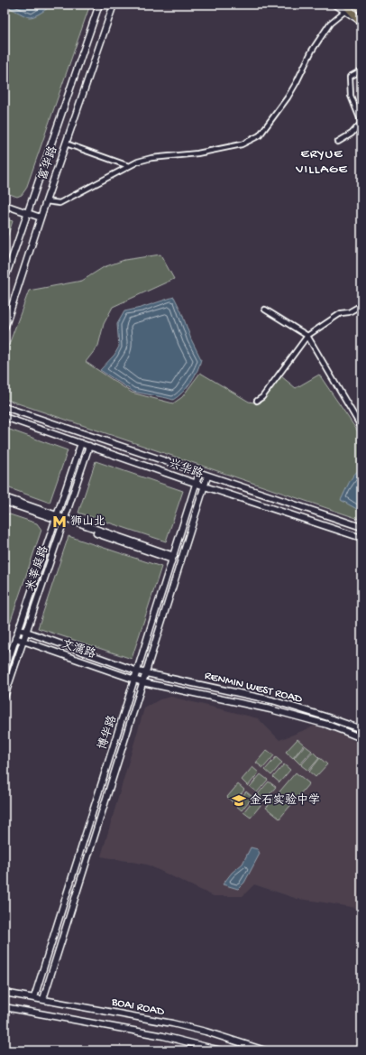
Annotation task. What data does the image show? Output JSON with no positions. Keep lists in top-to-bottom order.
{
  "streets": {
    "street": [
      "富华路",
      "兴华路",
      "米莘庭路",
      "文濡路",
      "RENMIN WEST ROAD",
      "博华路",
      "BOAI ROAD"
    ]
  },
  "crossings": [
    ["兴华路", "米莘庭路"],
    ["兴华路", "博华路"],
    ["米莘庭路", "文濡路"],
    ["文濡路", "RENMIN WEST ROAD"],
    ["文濡路", "博华路"],
    ["RENMIN WEST ROAD", "博华路"],
    ["博华路", "BOAI ROAD"]
  ],
  "districts": ["ERYUE VILLAGE"],
  "places": {
    "metro station": ["狮山北"],
    "school or university": ["金石实验中学"]
  }
}
